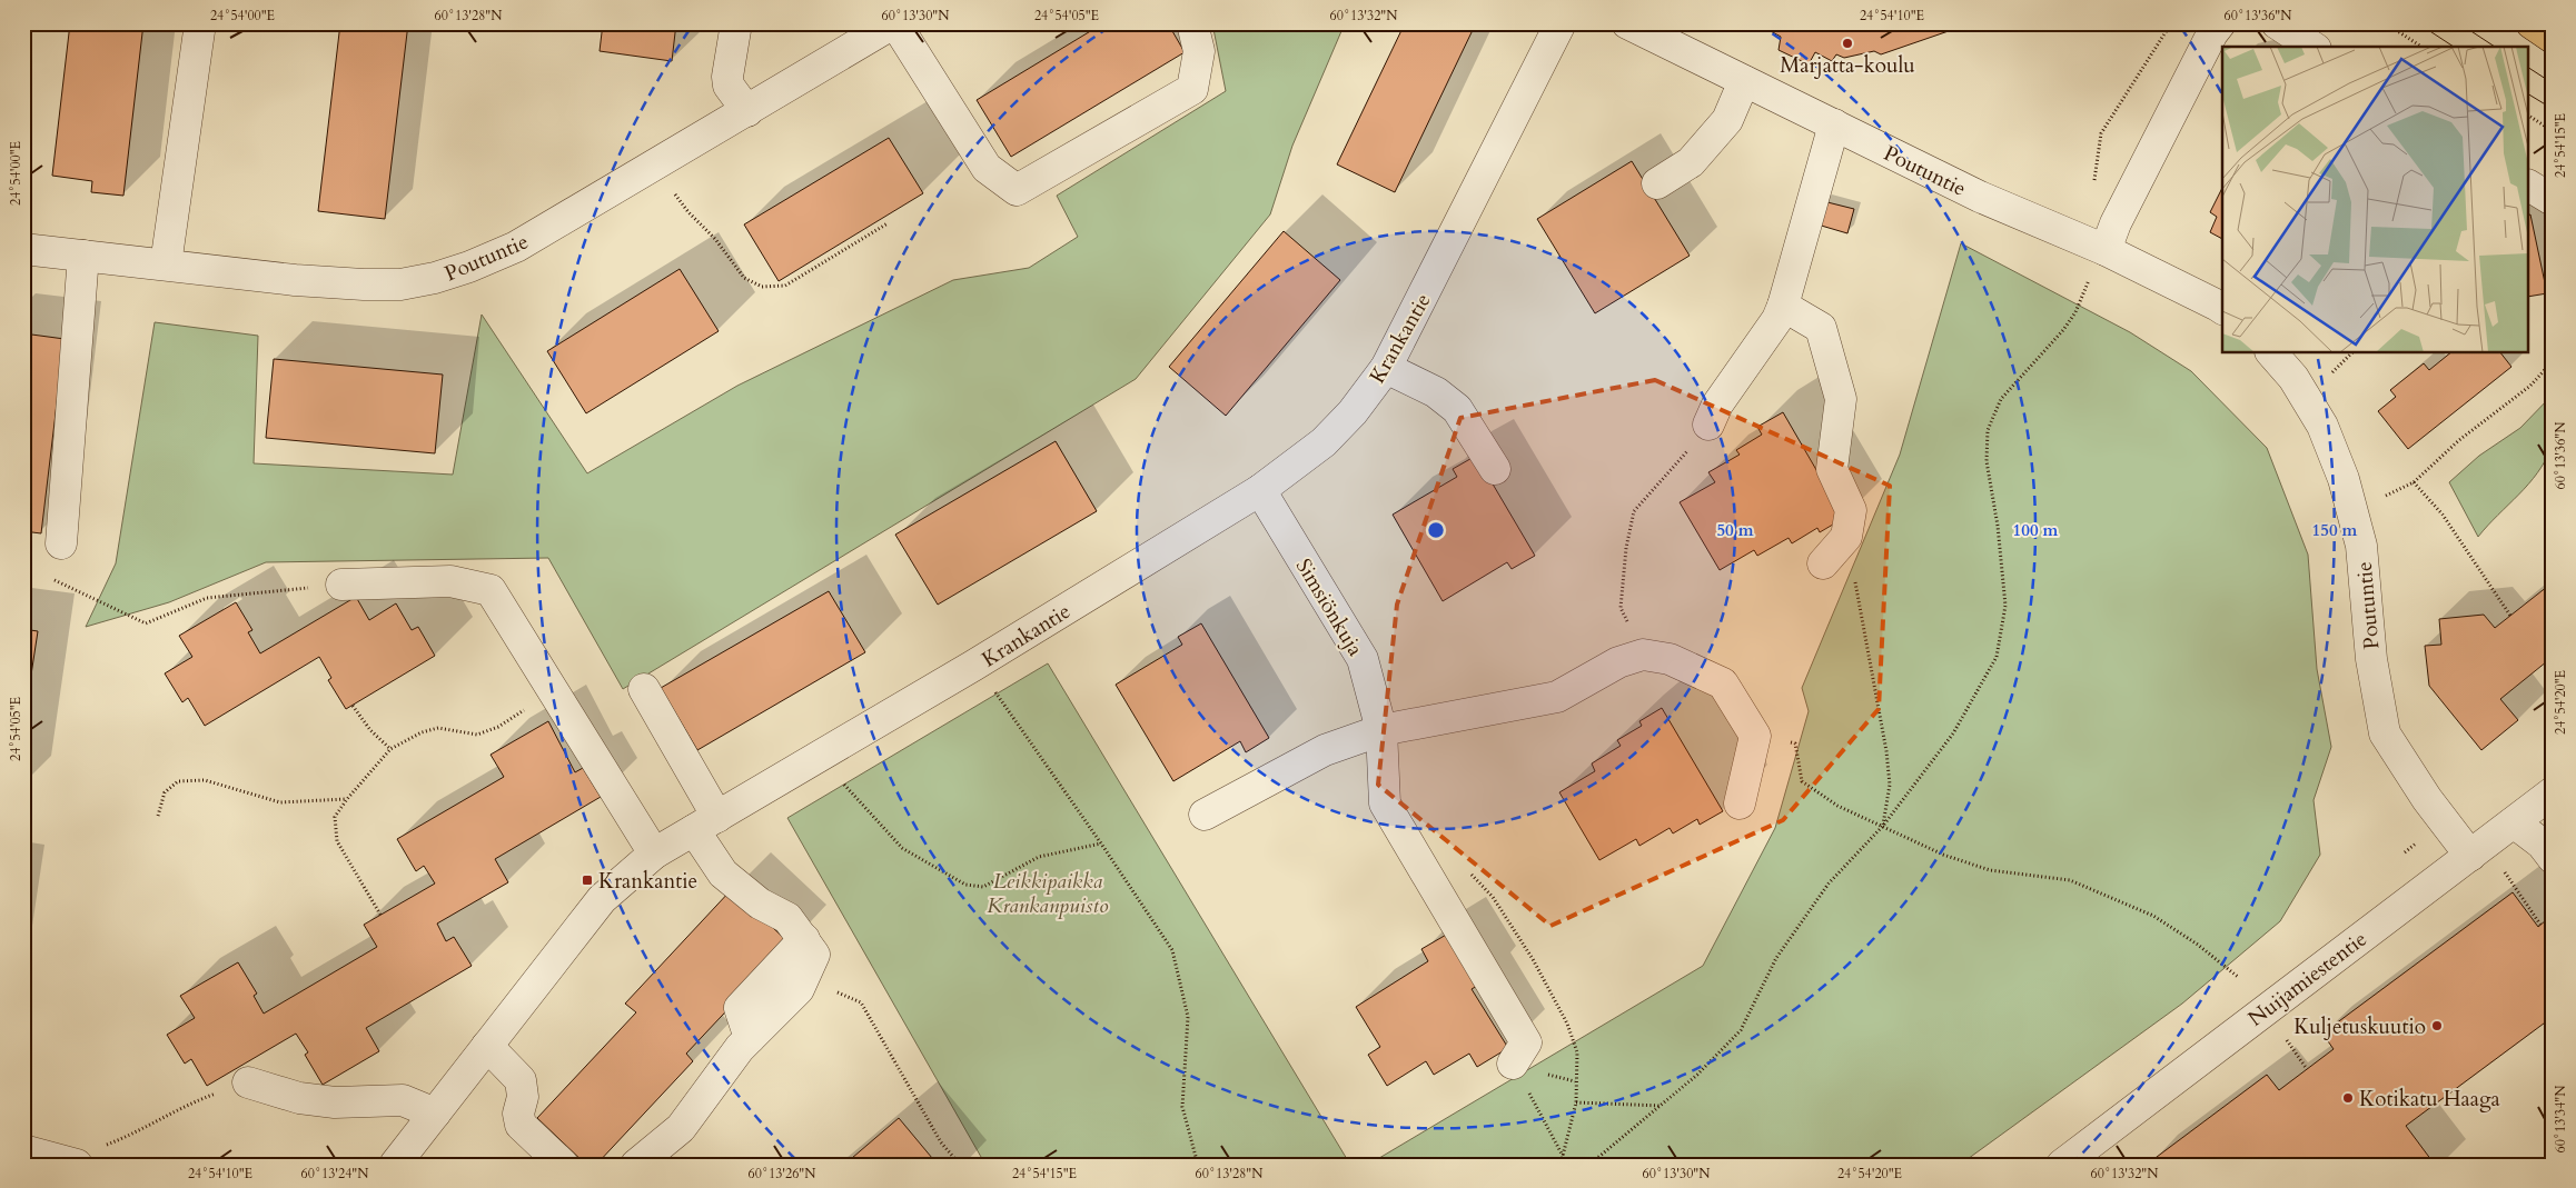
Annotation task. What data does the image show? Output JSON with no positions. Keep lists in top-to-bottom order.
{
  "streets": {
    "street": [
      "Poutuntie",
      "Krankantie",
      "Simsiönkuja",
      "Nuijamiestentie"
    ]
  },
  "crossings": [
    ["Poutuntie", "Nuijamiestentie"],
    ["Krankantie", "Simsiönkuja"]
  ],
  "parks": ["Leikkipaikka Krankanpuisto"],
  "places": {
    "other": ["Marjatta-koulu", "Kuljetuskuutio", "Kotikatu Haaga"],
    "transit": ["Krankantie"]
  },
  "coordinates": [
    "24°54'00\"E",
    "60°13'28\"N",
    "60°13'30\"N",
    "24°54'05\"E",
    "60°13'32\"N",
    "24°54'10\"E",
    "60°13'36\"N",
    "24°54'15\"E",
    "24°54'20\"E",
    "60°13'34\"N",
    "60°13'24\"N",
    "60°13'26\"N"
  ],
  "rings": ["50 m", "100 m", "150 m"]
}
